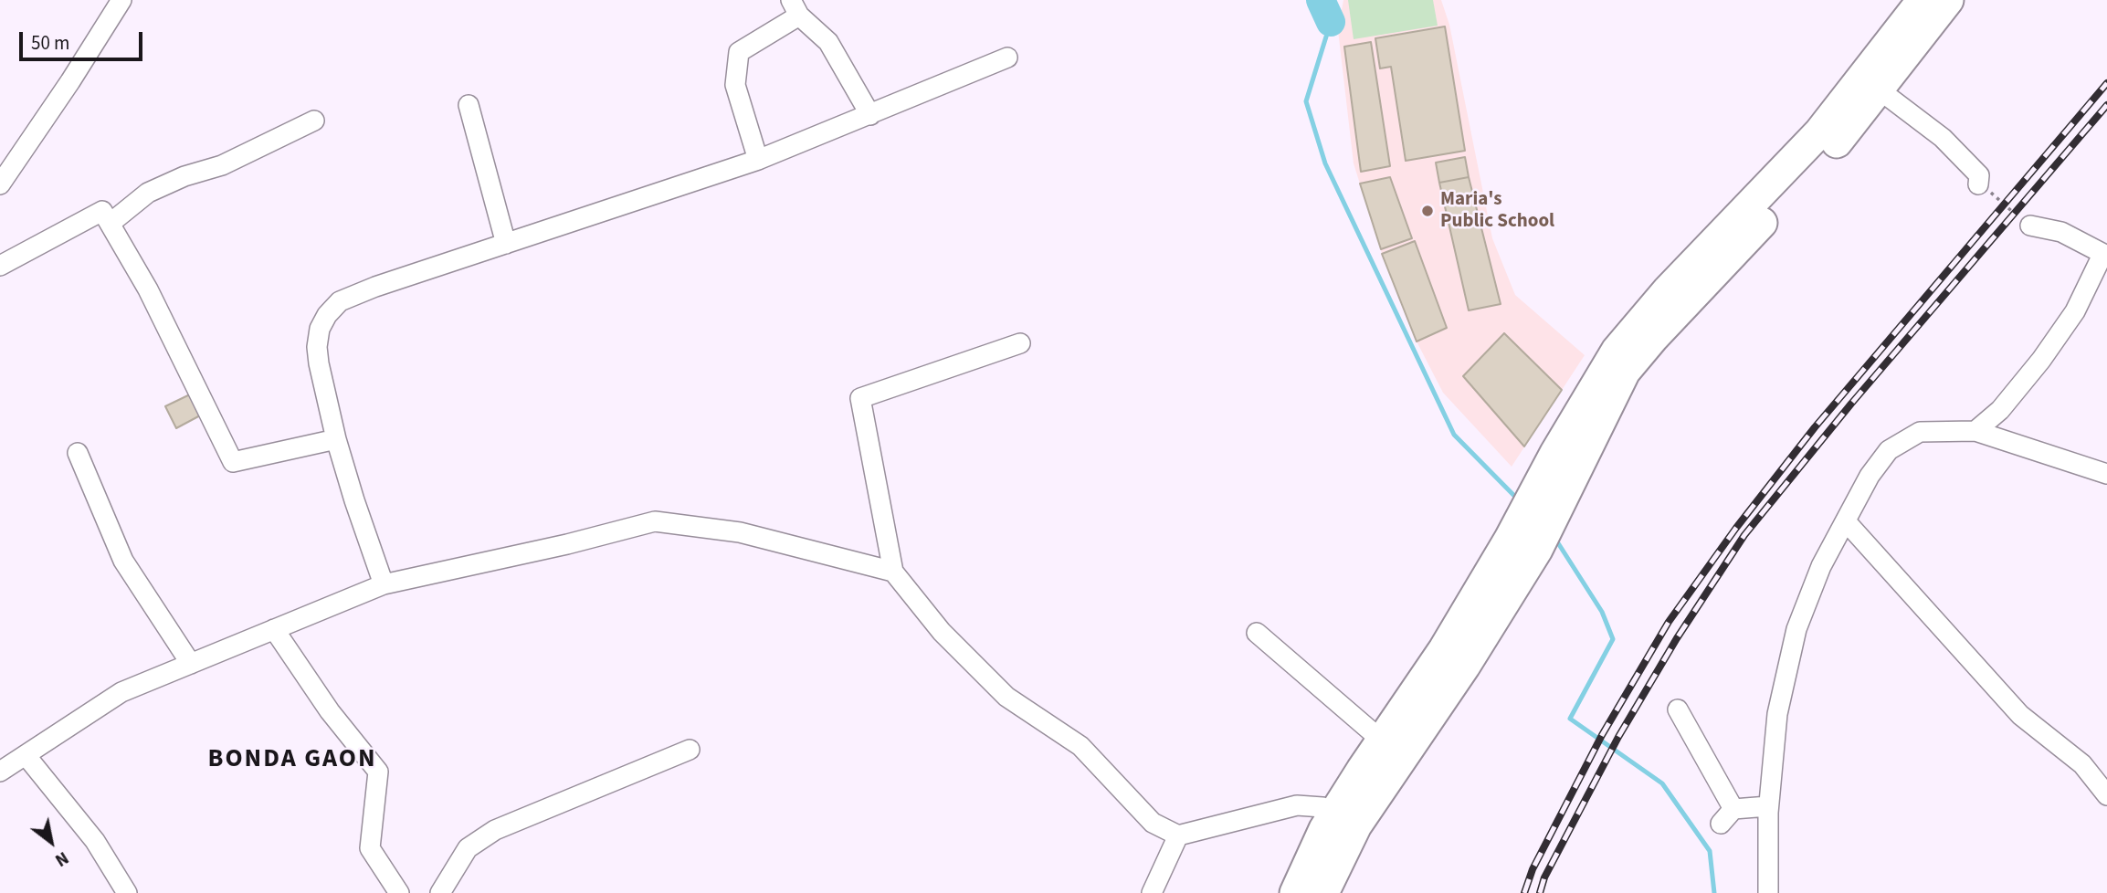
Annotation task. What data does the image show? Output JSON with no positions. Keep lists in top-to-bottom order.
{
  "districts": ["BONDA GAON"],
  "places": ["Maria's Public School"],
  "scale_bar": "50 m",
  "north": "bottom right"
}
